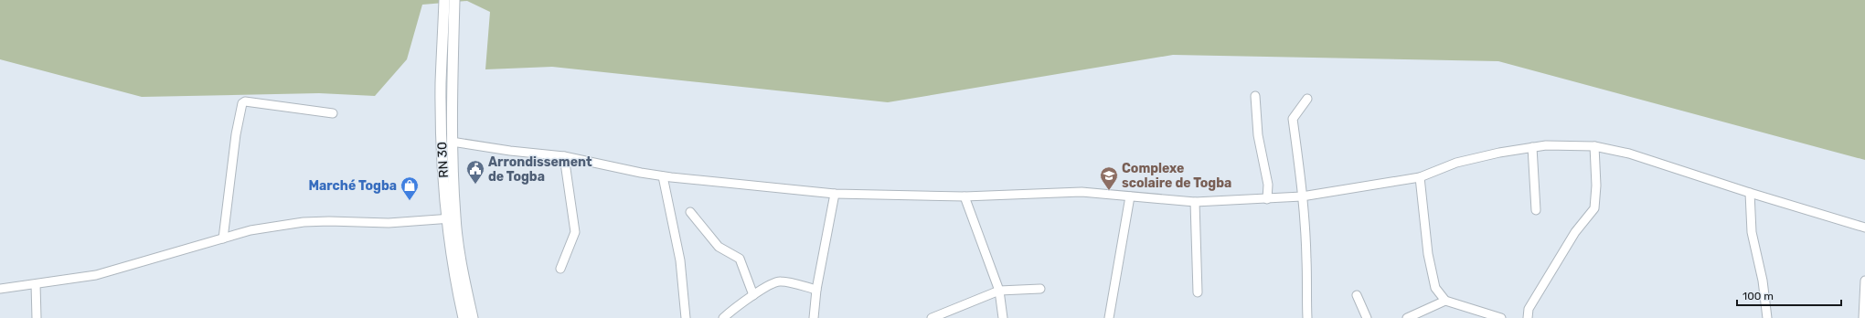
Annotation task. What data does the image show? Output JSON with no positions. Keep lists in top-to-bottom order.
{
  "streets": {
    "main road": ["RN 30"]
  },
  "places": {
    "public building": ["Arrondissement de Togba"],
    "school or university": ["Complexe scolaire de Togba"],
    "shop": ["Marché Togba"]
  },
  "scale_bar": "100 m"
}
